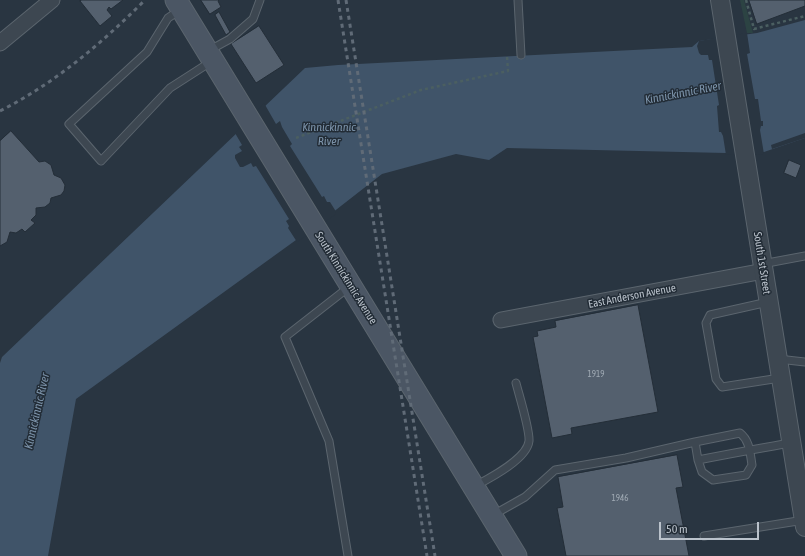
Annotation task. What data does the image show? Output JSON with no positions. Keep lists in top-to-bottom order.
{
  "streets": {
    "main road": ["South Kinnickinnic Avenue"],
    "street": ["South 1st Street", "East Anderson Avenue"]
  },
  "crossings": [
    ["South 1st Street", "East Anderson Avenue"]
  ],
  "water": ["Kinnickinnic River"],
  "house_numbers": ["1919", "1946"],
  "scale_bar": "50 m"
}
